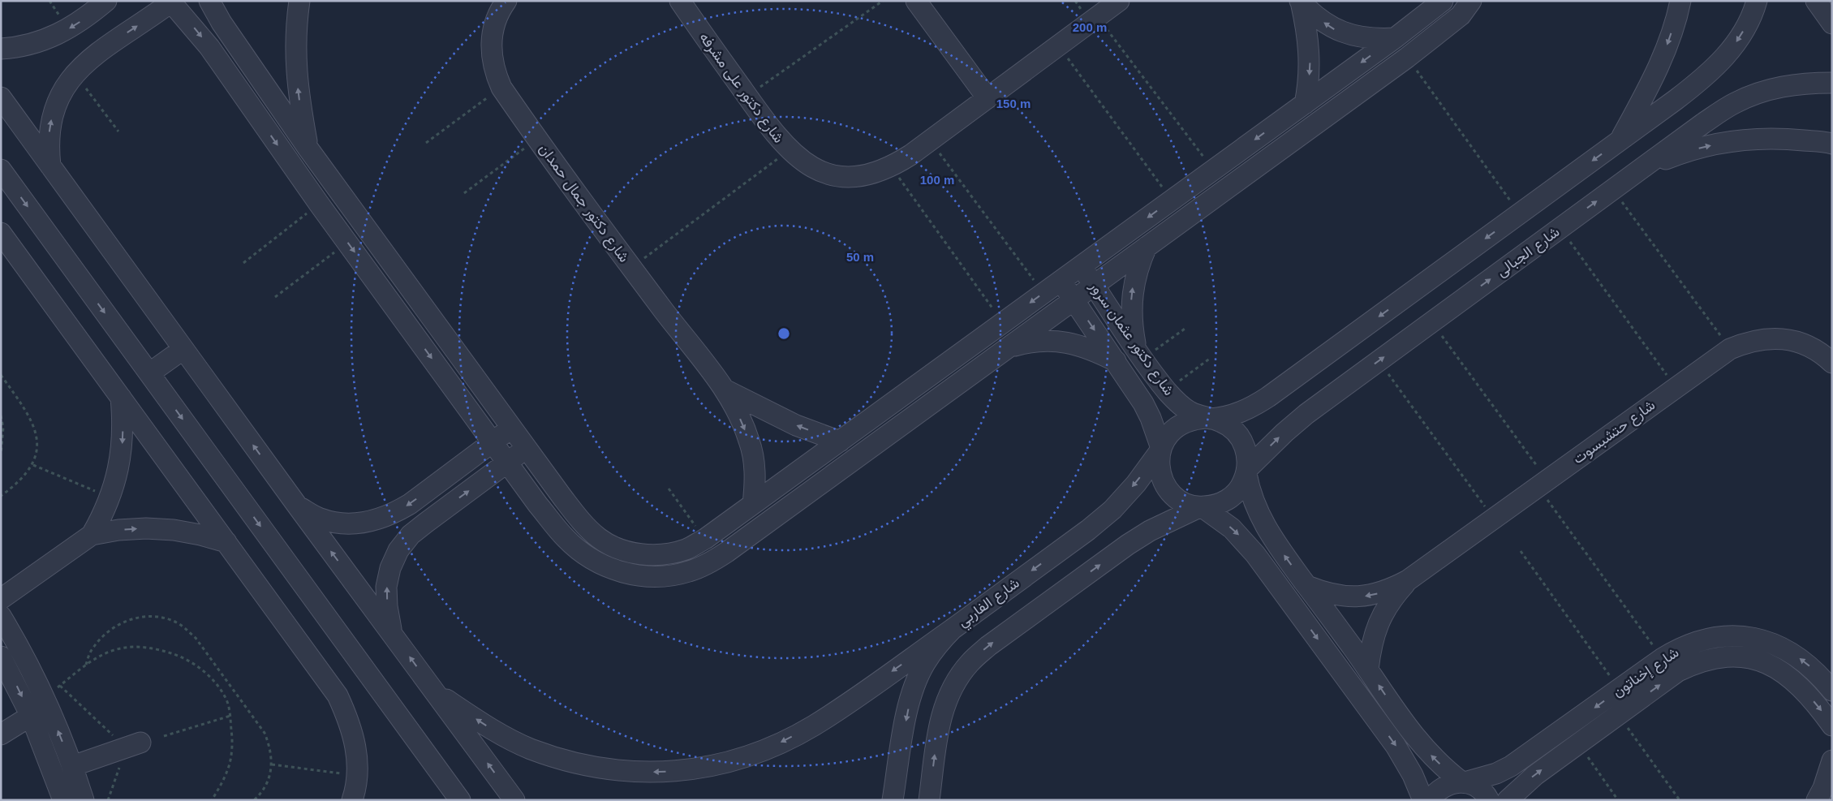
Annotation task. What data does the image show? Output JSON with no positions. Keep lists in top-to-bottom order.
{
  "streets": {
    "street": [
      "شارع دكتور على مشرفه",
      "شارع دكتور جمال حمدان",
      "شارع الجبالى",
      "شارع دكتور عثمان سرور",
      "شارع حتشبسوت",
      "شارع الفاربي",
      "شارع إخناتون"
    ]
  },
  "crossings": [
    ["شارع الجبالى", "شارع دكتور عثمان سرور"],
    ["شارع الجبالى", "شارع الفاربي"],
    ["شارع دكتور عثمان سرور", "شارع الفاربي"]
  ],
  "rings": [
    "200 m",
    "150 m",
    "100 m",
    "50 m"
  ]
}
